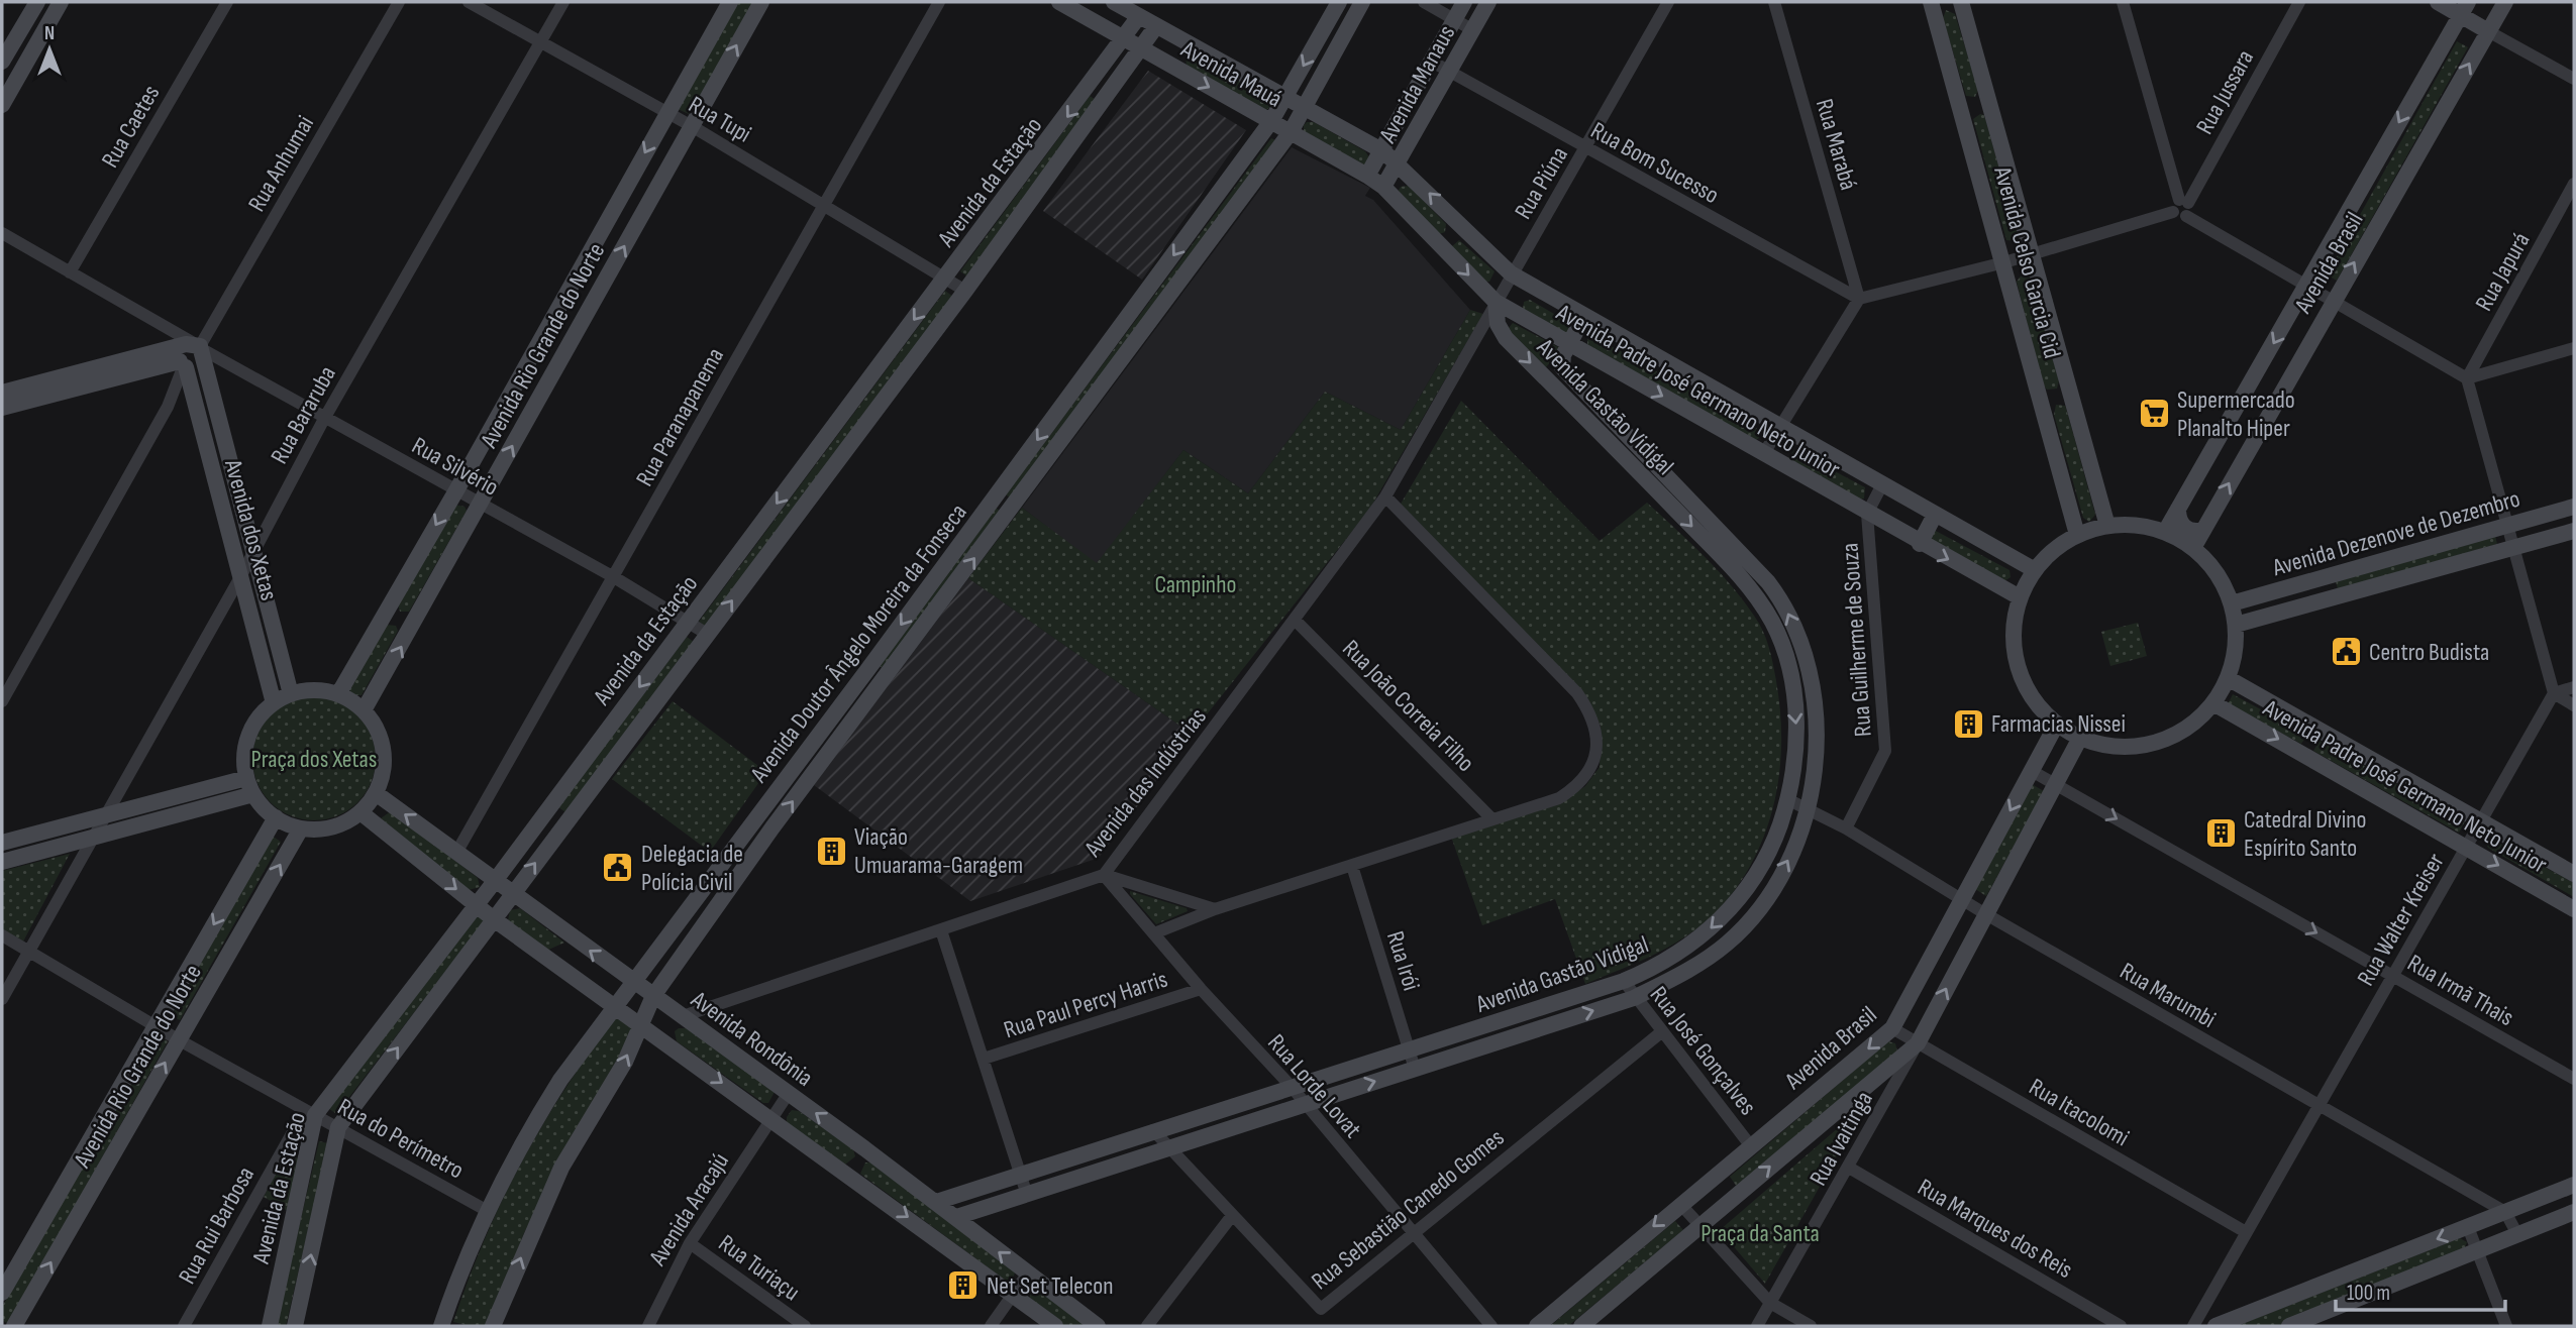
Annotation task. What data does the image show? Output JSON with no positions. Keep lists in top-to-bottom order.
{
  "streets": {
    "street": [
      "Avenida Mauá",
      "Avenida Manaus",
      "Rua Jussara",
      "Rua Tupi",
      "Rua Caetes",
      "Rua Marabá",
      "Rua Bom Sucesso",
      "Rua Anhumai",
      "Avenida da Estação",
      "Rua Piúna",
      "Avenida Celso Garcia Cid",
      "Avenida Brasil",
      "Rua Japurá",
      "Avenida Rio Grande do Norte",
      "Avenida Padre José Germano Neto Junior",
      "Avenida Gastão Vidigal",
      "Rua Bararuba",
      "Rua Paranapanema",
      "Rua Silvério",
      "Avenida dos Xetas",
      "Avenida Dezenove de Dezembro",
      "Rua Guilherme de Souza",
      "Avenida Doutor Ângelo Moreira da Fonseca",
      "Rua João Correia Filho",
      "Avenida das Indústrias",
      "Rua Walter Kreiser",
      "Rua Irói",
      "Rua Irmã Thais",
      "Rua Marumbi",
      "Rua Paul Percy Harris",
      "Avenida Rondônia",
      "Rua José Gonçalves",
      "Rua Lorde Lovat",
      "Rua Itacolomi",
      "Rua do Perímetro",
      "Rua Ivaitinga",
      "Avenida Aracajú",
      "Rua Sebastião Canedo Gomes",
      "Rua Rui Barbosa",
      "Rua Marques dos Reis",
      "Rua Turiaçu"
    ]
  },
  "crossings": [
    ["Avenida Mauá", "Avenida Manaus"],
    ["Avenida Mauá", "Avenida da Estação"],
    ["Avenida Mauá", "Avenida Padre José Germano Neto Junior"],
    ["Avenida Mauá", "Avenida Doutor Ângelo Moreira da Fonseca"],
    ["Avenida Manaus", "Rua Bom Sucesso"],
    ["Avenida Manaus", "Avenida Padre José Germano Neto Junior"],
    ["Rua Tupi", "Avenida da Estação"],
    ["Rua Tupi", "Avenida Rio Grande do Norte"],
    ["Rua Tupi", "Rua Bararuba"],
    ["Rua Tupi", "Rua Paranapanema"],
    ["Rua Caetes", "Rua Silvério"],
    ["Rua Marabá", "Rua Bom Sucesso"],
    ["Rua Bom Sucesso", "Rua Piúna"],
    ["Rua Anhumai", "Rua Silvério"],
    ["Rua Anhumai", "Avenida dos Xetas"],
    ["Avenida da Estação", "Rua Silvério"],
    ["Avenida da Estação", "Avenida Rondônia"],
    ["Avenida da Estação", "Rua do Perímetro"],
    ["Avenida da Estação", "Rua Rui Barbosa"],
    ["Rua Piúna", "Avenida Padre José Germano Neto Junior"],
    ["Rua Piúna", "Avenida das Indústrias"],
    ["Avenida Celso Garcia Cid", "Avenida Brasil"],
    ["Avenida Celso Garcia Cid", "Avenida Padre José Germano Neto Junior"],
    ["Avenida Celso Garcia Cid", "Avenida Dezenove de Dezembro"],
    ["Avenida Brasil", "Avenida Padre José Germano Neto Junior"],
    ["Avenida Brasil", "Avenida Dezenove de Dezembro"],
    ["Avenida Brasil", "Rua Irmã Thais"],
    ["Avenida Brasil", "Rua Marumbi"],
    ["Avenida Brasil", "Rua José Gonçalves"],
    ["Avenida Brasil", "Rua Itacolomi"],
    ["Avenida Rio Grande do Norte", "Rua Silvério"],
    ["Avenida Rio Grande do Norte", "Avenida dos Xetas"],
    ["Avenida Rio Grande do Norte", "Avenida Rondônia"],
    ["Avenida Rio Grande do Norte", "Rua do Perímetro"],
    ["Avenida Padre José Germano Neto Junior", "Avenida Gastão Vidigal"],
    ["Avenida Padre José Germano Neto Junior", "Avenida Dezenove de Dezembro"],
    ["Avenida Padre José Germano Neto Junior", "Rua Guilherme de Souza"],
    ["Avenida Padre José Germano Neto Junior", "Avenida das Indústrias"],
    ["Avenida Padre José Germano Neto Junior", "Rua Walter Kreiser"],
    ["Avenida Gastão Vidigal", "Avenida das Indústrias"],
    ["Avenida Gastão Vidigal", "Rua Irói"],
    ["Avenida Gastão Vidigal", "Rua Marumbi"],
    ["Avenida Gastão Vidigal", "Avenida Rondônia"],
    ["Avenida Gastão Vidigal", "Rua José Gonçalves"],
    ["Avenida Gastão Vidigal", "Rua Lorde Lovat"],
    ["Avenida Gastão Vidigal", "Rua Sebastião Canedo Gomes"],
    ["Rua Bararuba", "Rua Silvério"],
    ["Rua Bararuba", "Avenida dos Xetas"],
    ["Rua Bararuba", "Rua do Perímetro"],
    ["Rua Paranapanema", "Rua Silvério"],
    ["Rua Paranapanema", "Avenida Rondônia"],
    ["Rua Silvério", "Avenida dos Xetas"],
    ["Avenida dos Xetas", "Avenida Rondônia"],
    ["Rua Guilherme de Souza", "Rua Marumbi"],
    ["Avenida Doutor Ângelo Moreira da Fonseca", "Avenida Rondônia"],
    ["Avenida Doutor Ângelo Moreira da Fonseca", "Rua do Perímetro"],
    ["Rua João Correia Filho", "Avenida das Indústrias"],
    ["Avenida das Indústrias", "Avenida Rondônia"],
    ["Avenida das Indústrias", "Rua Lorde Lovat"],
    ["Rua Walter Kreiser", "Rua Irmã Thais"],
    ["Rua Walter Kreiser", "Rua Marumbi"],
    ["Rua Walter Kreiser", "Rua Itacolomi"],
    ["Rua Paul Percy Harris", "Rua Lorde Lovat"],
    ["Avenida Rondônia", "Avenida Aracajú"],
    ["Rua José Gonçalves", "Rua Sebastião Canedo Gomes"],
    ["Rua Lorde Lovat", "Rua Sebastião Canedo Gomes"],
    ["Rua Itacolomi", "Rua Ivaitinga"],
    ["Rua do Perímetro", "Rua Rui Barbosa"],
    ["Rua Ivaitinga", "Rua Marques dos Reis"],
    ["Avenida Aracajú", "Rua Turiaçu"]
  ],
  "one_way": ["Rua Irmã Thais"],
  "parks": ["Campinho", "Praça dos Xetas", "Praça da Santa"],
  "places": {
    "supermarket": ["Supermercado Planalto Hiper"],
    "public building": ["Centro Budista", "Delegacia de Polícia Civil"],
    "building": [
      "Farmacias Nissei",
      "Catedral Divino Espírito Santo",
      "Viação Umuarama-Garagem",
      "Net Set Telecon"
    ]
  },
  "scale_bar": "100 m",
  "north": "top"
}
